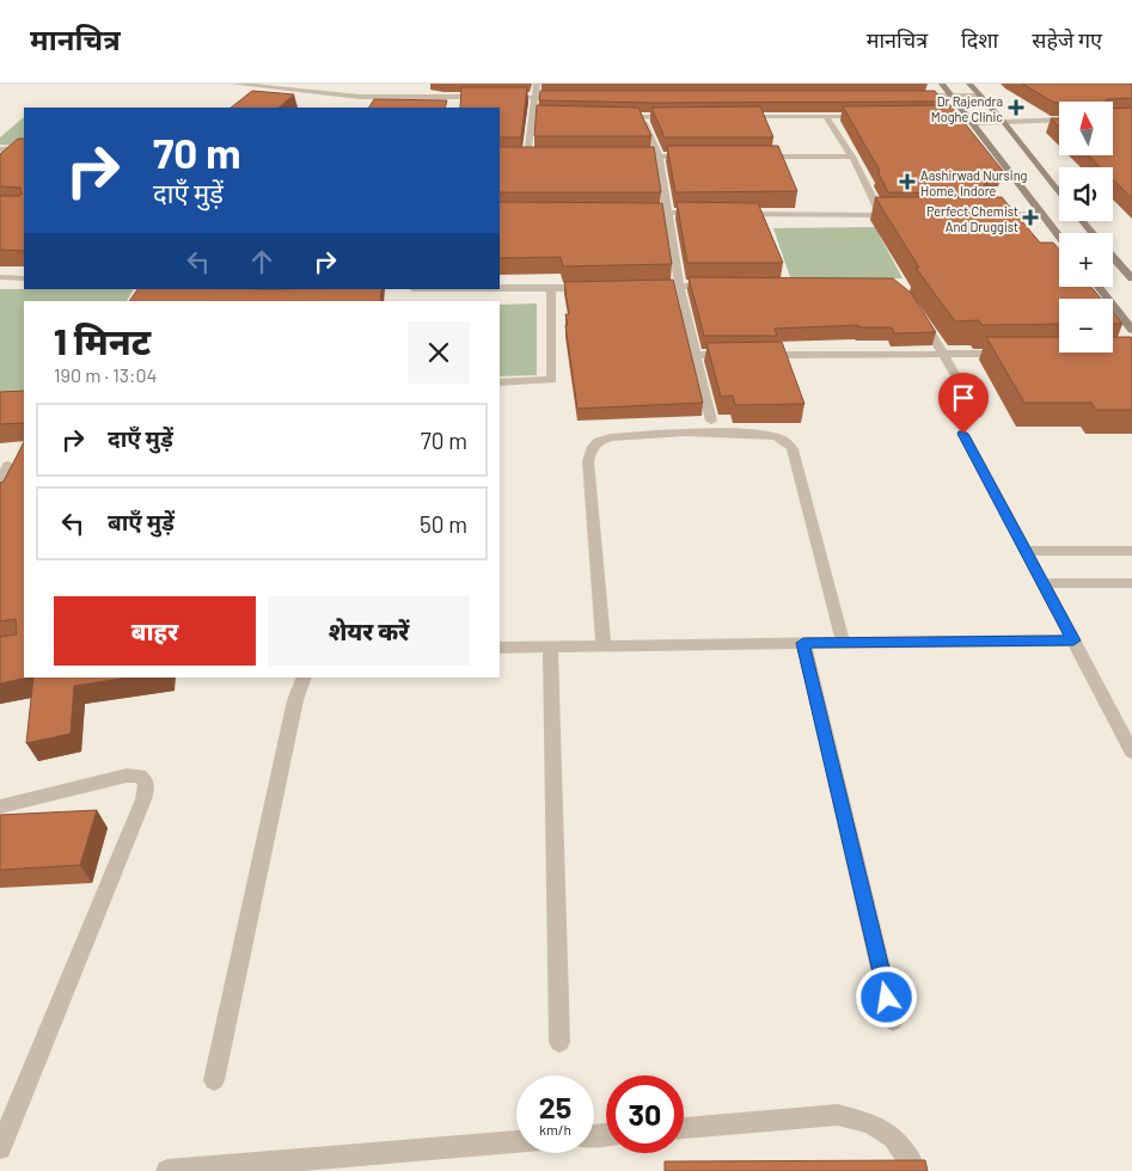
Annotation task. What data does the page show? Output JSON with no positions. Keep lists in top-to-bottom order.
{
  "places": {
    "health": ["Dr Rajendra Moghe Clinic", "Aashirwad Nursing Home, Indore", "Perfect Chemist And Druggist"]
  },
  "north": "top",
  "page": {
    "header": "मानचित्र",
    "nav": ["मानचित्र", "दिशा", "सहेजे गए"],
    "map_buttons": ["+", "−"],
    "turn": ["70 m", "दाएँ मुड़ें"],
    "heading": ["1 मिनट", "190 m · 13:04"],
    "list": [
      {
        "name": "दाएँ मुड़ें",
        "value": "70 m"
      },
      {
        "name": "बाएँ मुड़ें",
        "value": "50 m"
      }
    ],
    "buttons": ["बाहर", "शेयर करें"],
    "speed": "25 km/h",
    "limit": "30"
  }
}
